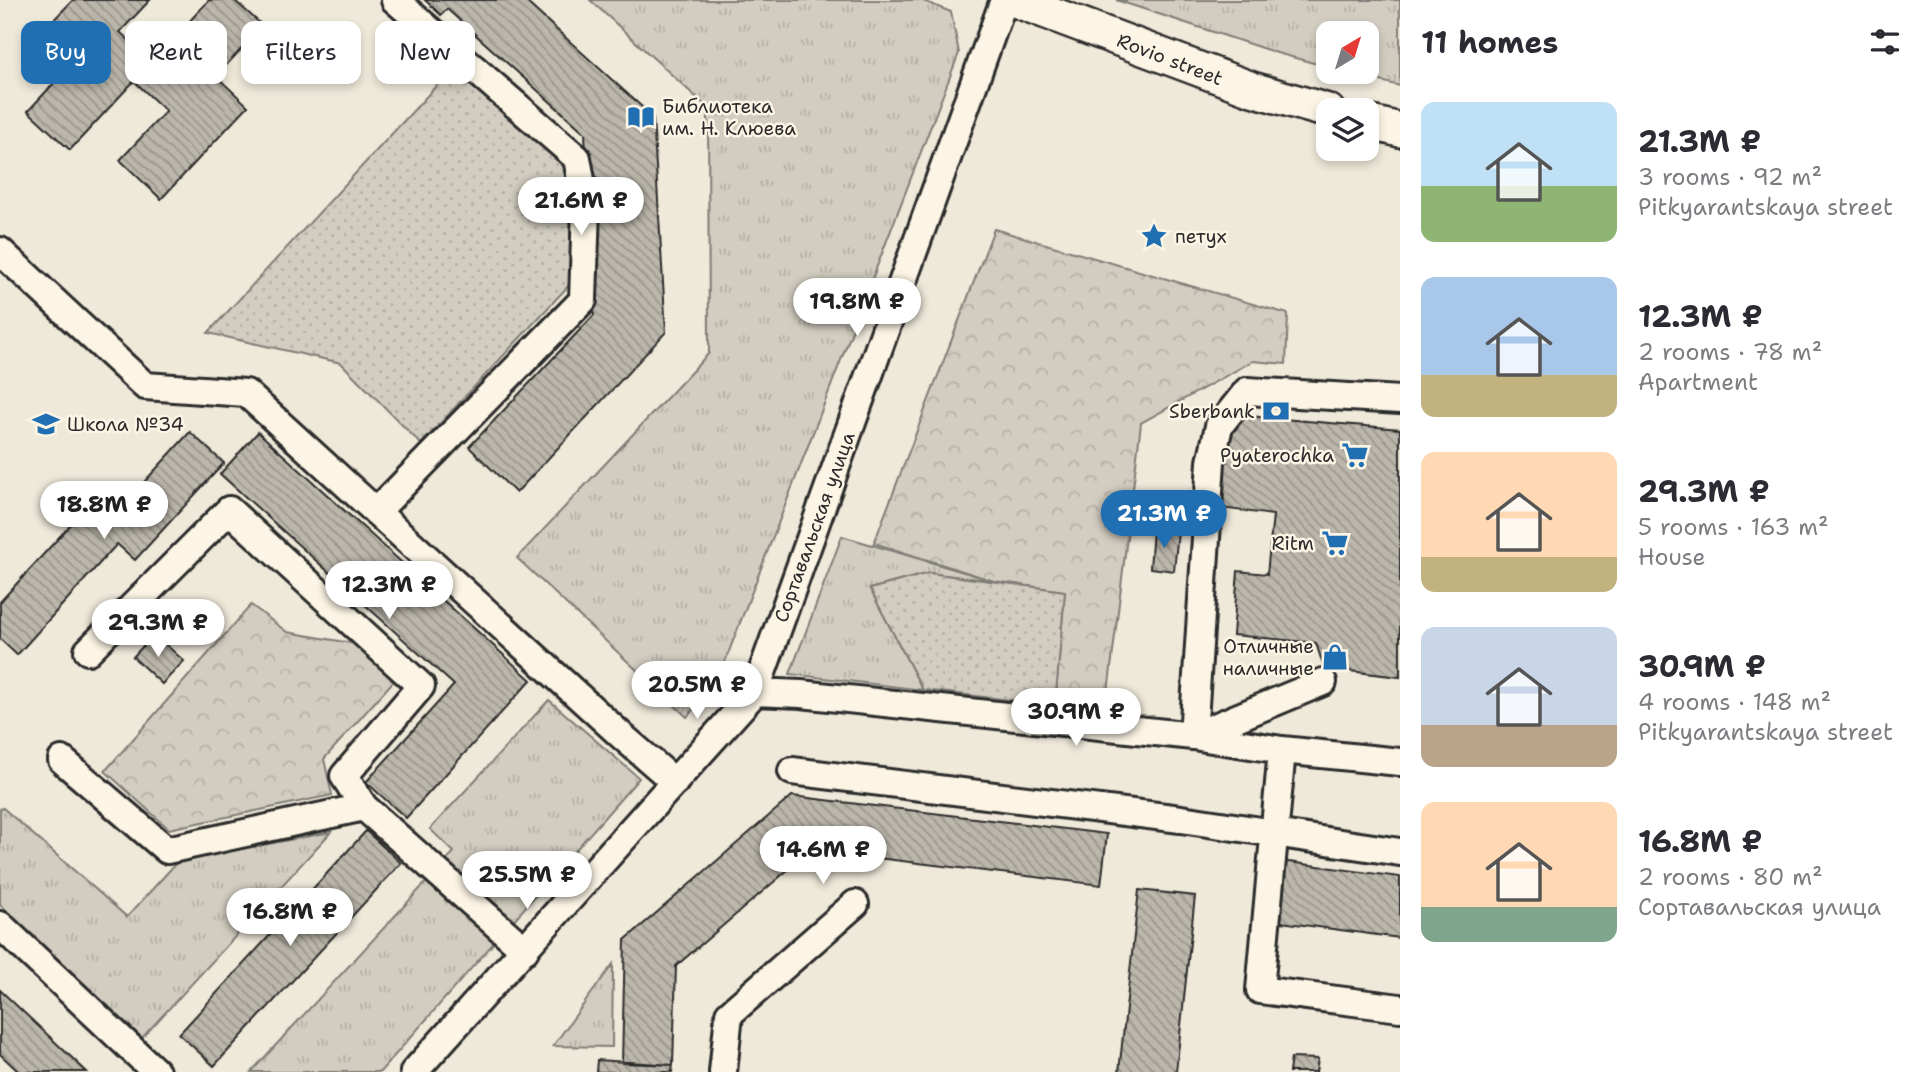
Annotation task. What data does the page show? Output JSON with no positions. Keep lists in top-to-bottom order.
{
  "streets": {
    "main road": ["Rovio street"],
    "street": ["Сортавальская улица"]
  },
  "places": {
    "library": ["Библиотека им. Н. Клюева"],
    "place": ["петух"],
    "bank": ["Sberbank"],
    "school or university": ["Школа №34"],
    "supermarket": ["Pyaterochka", "Ritm"],
    "shop": ["Отличные наличные"]
  },
  "north": "top right",
  "page": {
    "heading": "11 homes",
    "chip": [
      "Buy",
      "Rent",
      "Filters",
      "New"
    ],
    "list": [
      {
        "name": "21.3M ₽",
        "note": "3 rooms · 92 m² · Pitkyarantskaya street"
      },
      {
        "name": "12.3M ₽",
        "note": "2 rooms · 78 m² · Apartment"
      },
      {
        "name": "29.3M ₽",
        "note": "5 rooms · 163 m² · House"
      },
      {
        "name": "30.9M ₽",
        "note": "4 rooms · 148 m² · Pitkyarantskaya street"
      },
      {
        "name": "16.8M ₽",
        "note": "2 rooms · 80 m² · Сортавальская улица"
      }
    ],
    "price": [
      "21.6M ₽",
      "19.8M ₽",
      "18.8M ₽",
      "21.3M ₽",
      "12.3M ₽",
      "29.3M ₽",
      "20.5M ₽",
      "30.9M ₽",
      "14.6M ₽",
      "25.5M ₽",
      "16.8M ₽"
    ]
  }
}
